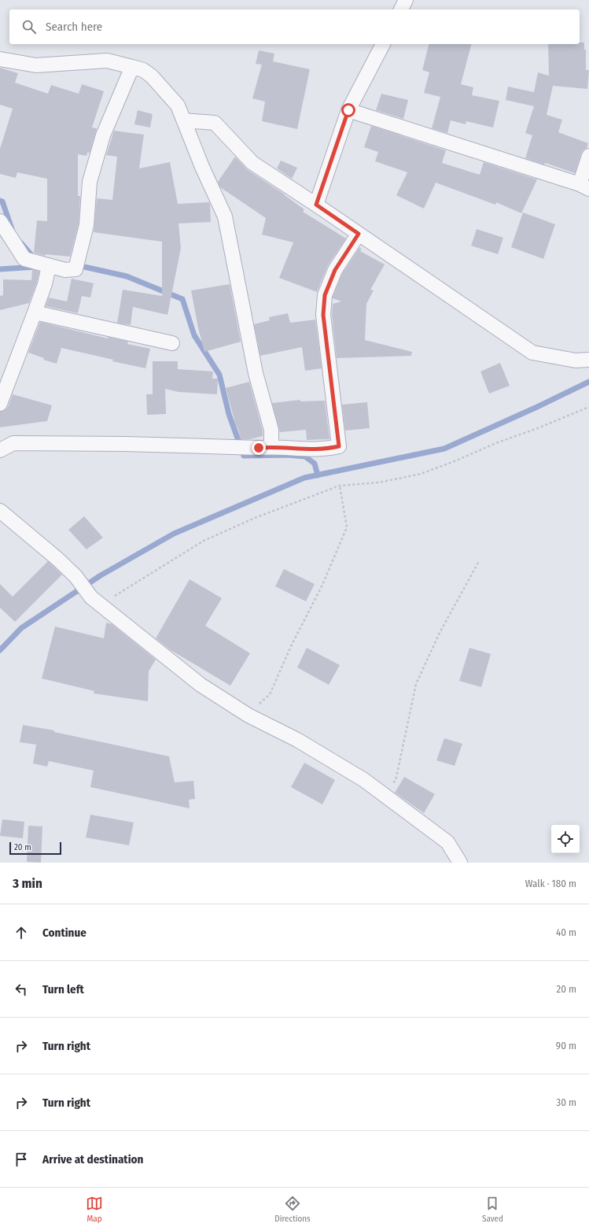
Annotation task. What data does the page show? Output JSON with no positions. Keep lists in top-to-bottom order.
{
  "scale_bar": "20 m",
  "page": {
    "search": "Search here",
    "scale": "20 m",
    "heading": ["3 min", "Walk · 180 m"],
    "list": [
      ["Continue", "40 m"],
      ["Turn left", "20 m"],
      ["Turn right", "90 m"],
      ["Turn right", "30 m"],
      "Arrive at destination"
    ],
    "nav": ["Map", "Directions", "Saved"]
  }
}
